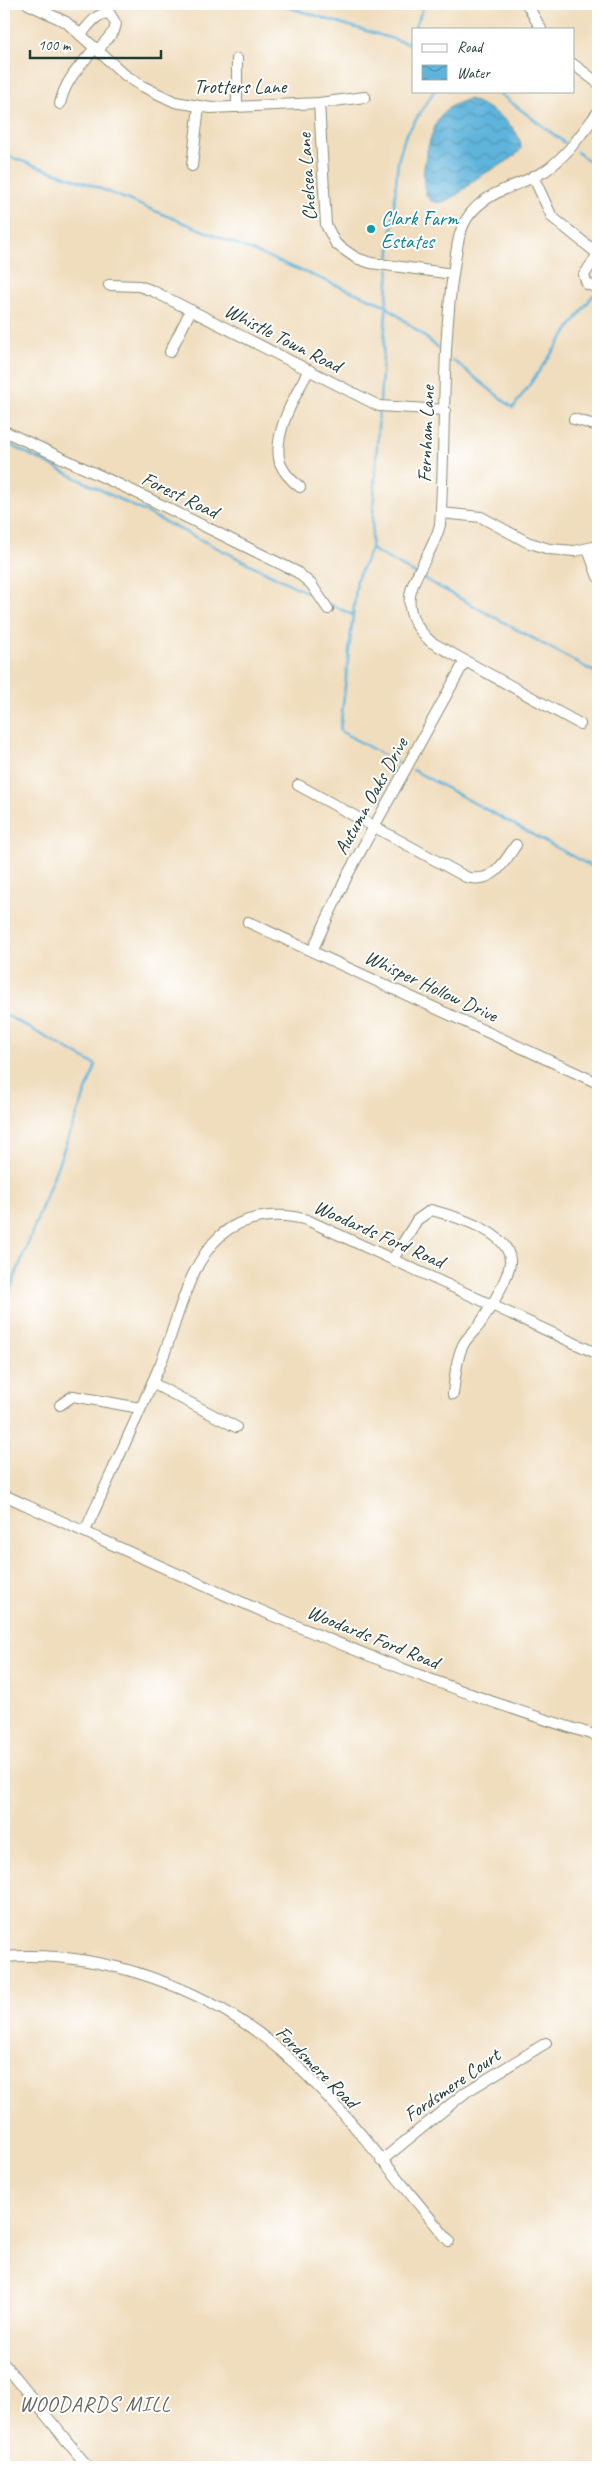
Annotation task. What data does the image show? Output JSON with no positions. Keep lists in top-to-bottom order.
{
  "streets": {
    "street": [
      "Trotters Lane",
      "Chelsea Lane",
      "Whistle Town Road",
      "Fernham Lane",
      "Forest Road",
      "Autumn Oaks Drive",
      "Whisper Hollow Drive",
      "Woodards Ford Road",
      "Fordsmere Road",
      "Fordsmere Court"
    ]
  },
  "crossings": [
    ["Trotters Lane", "Chelsea Lane"],
    ["Chelsea Lane", "Fernham Lane"],
    ["Whistle Town Road", "Fernham Lane"],
    ["Fernham Lane", "Autumn Oaks Drive"],
    ["Autumn Oaks Drive", "Whisper Hollow Drive"],
    ["Fordsmere Road", "Fordsmere Court"]
  ],
  "districts": ["WOODARDS MILL"],
  "places": ["Clark Farm Estates"],
  "legend": ["Road", "Water"],
  "scale_bar": "100 m"
}
